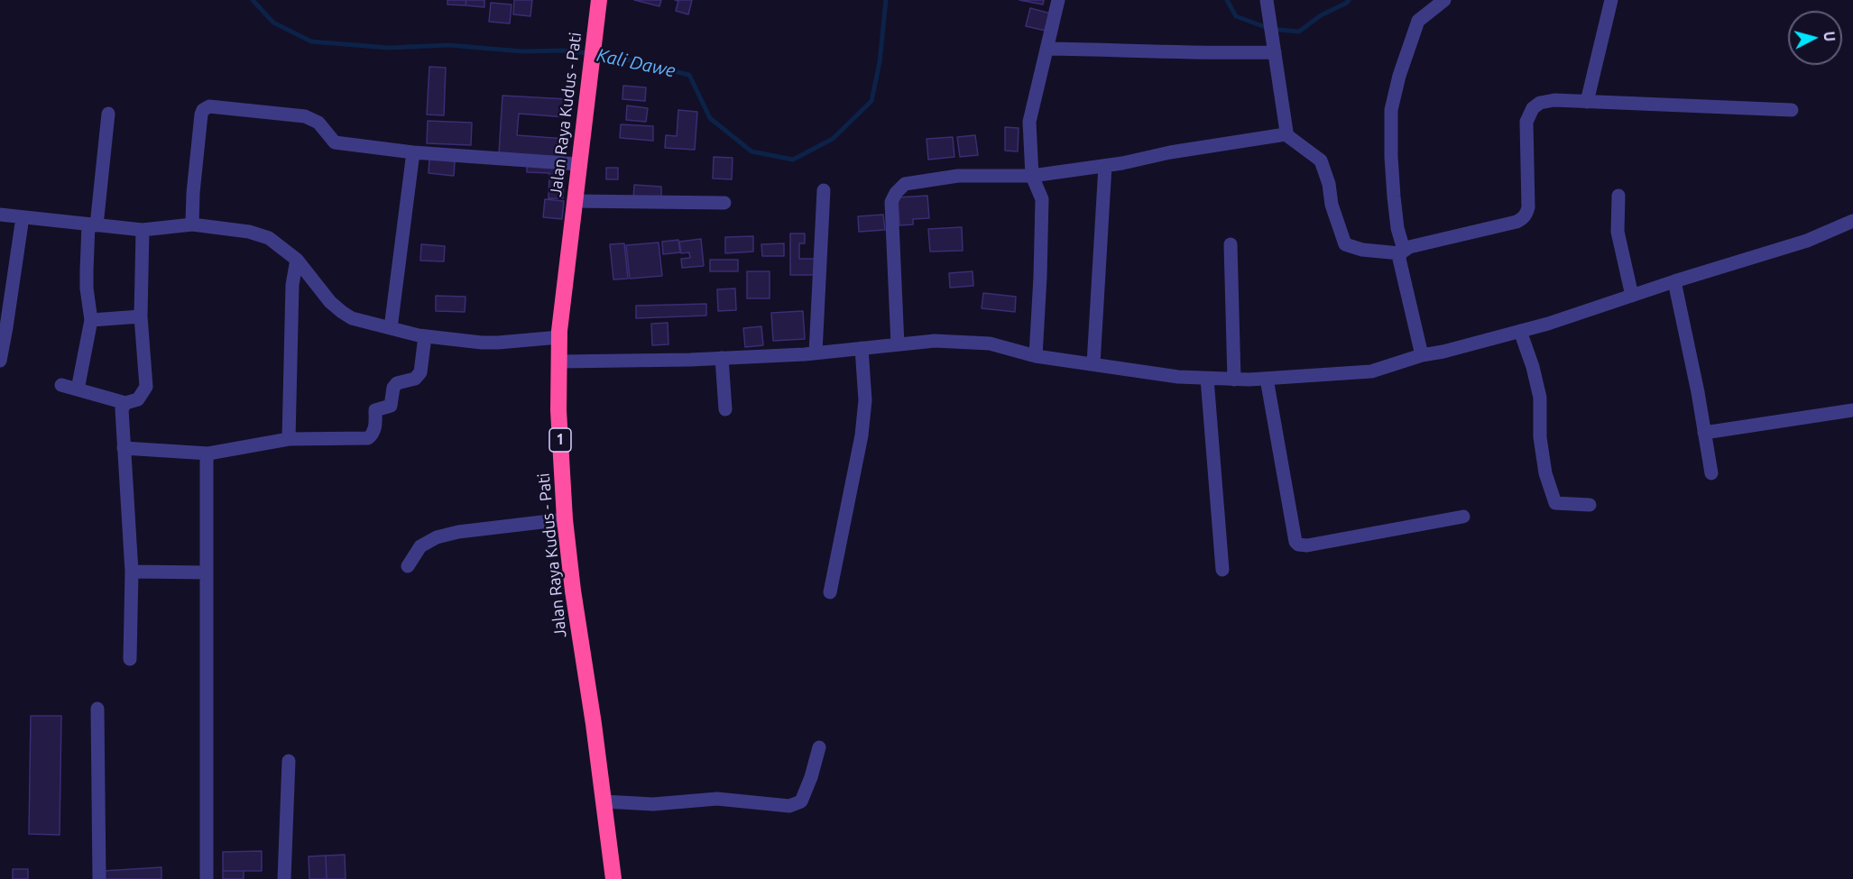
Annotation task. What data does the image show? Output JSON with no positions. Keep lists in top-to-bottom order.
{
  "streets": {
    "highway": ["Jalan Raya Kudus - Pati", "1"]
  },
  "water": ["Kali Dawe"],
  "north": "right"
}
